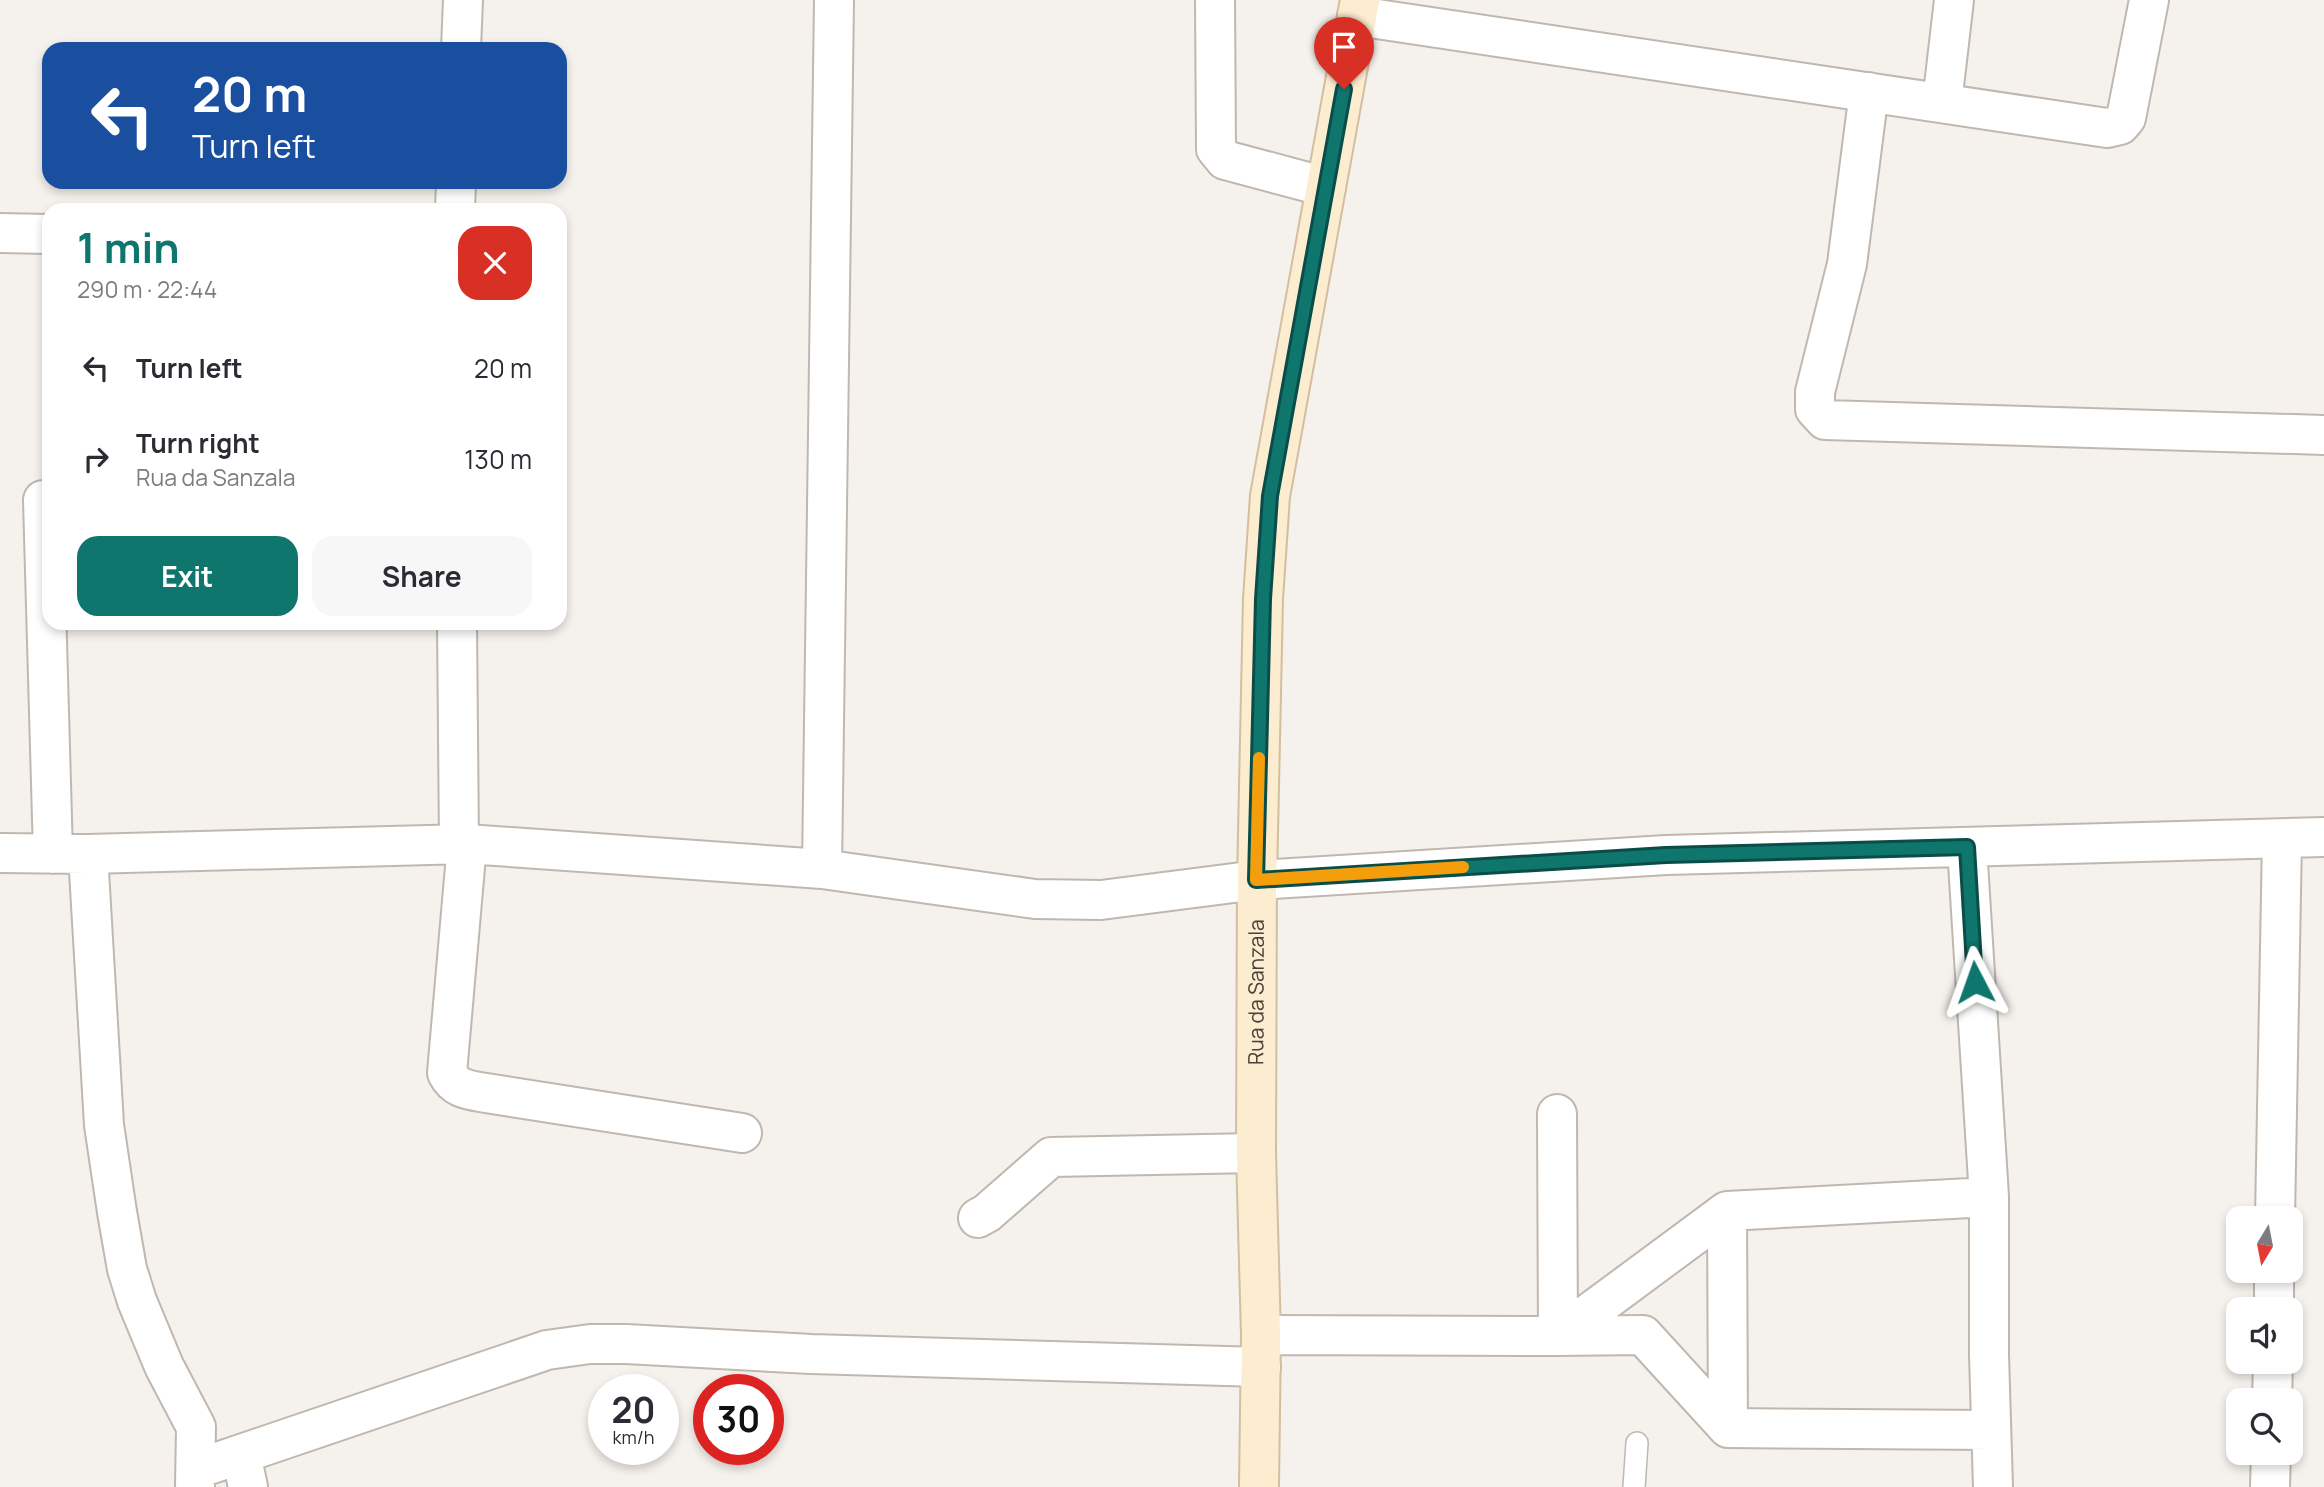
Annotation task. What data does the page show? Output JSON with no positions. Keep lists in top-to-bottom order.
{
  "streets": {
    "main road": ["Rua da Sanzala"]
  },
  "north": "bottom",
  "page": {
    "turn": ["20 m", "Turn left"],
    "heading": ["1 min", "290 m · 22:44"],
    "list": [
      {
        "name": "Turn left",
        "value": "20 m"
      },
      {
        "name": "Turn right",
        "note": "Rua da Sanzala",
        "value": "130 m"
      }
    ],
    "buttons": ["Exit", "Share"],
    "speed": "20 km/h",
    "limit": "30"
  }
}
